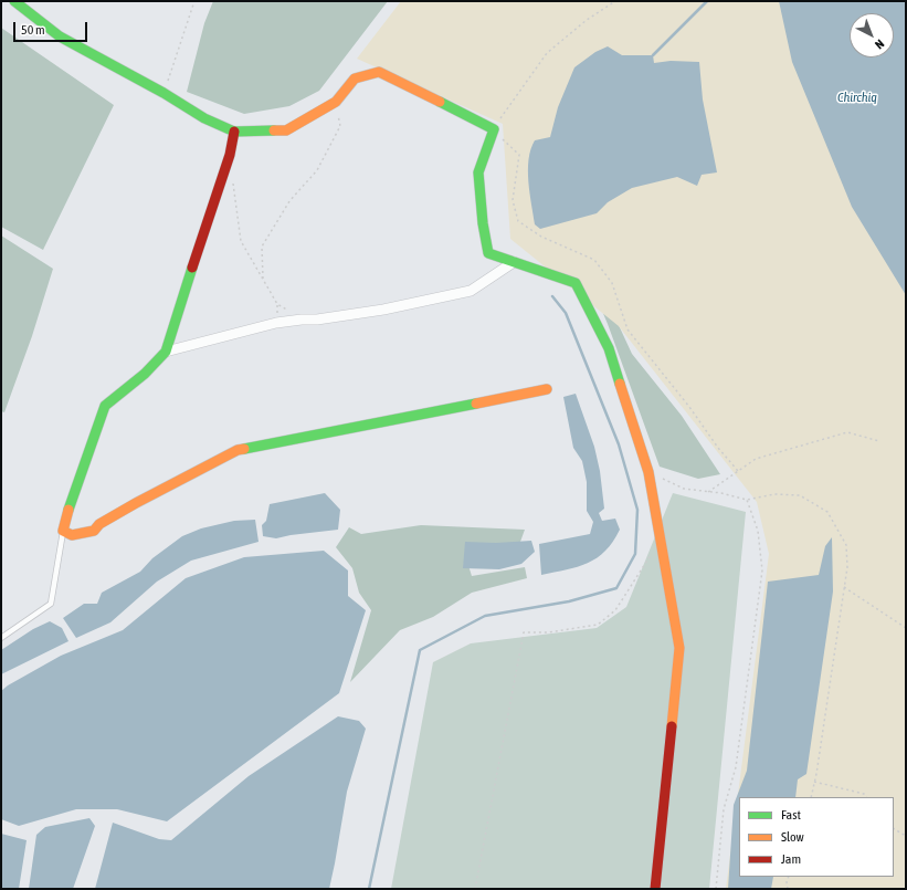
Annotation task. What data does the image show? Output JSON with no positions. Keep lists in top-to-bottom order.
{
  "water": ["Chirchiq"],
  "legend": ["Fast", "Slow", "Jam"],
  "scale_bar": "50 m",
  "north": "bottom right"
}
